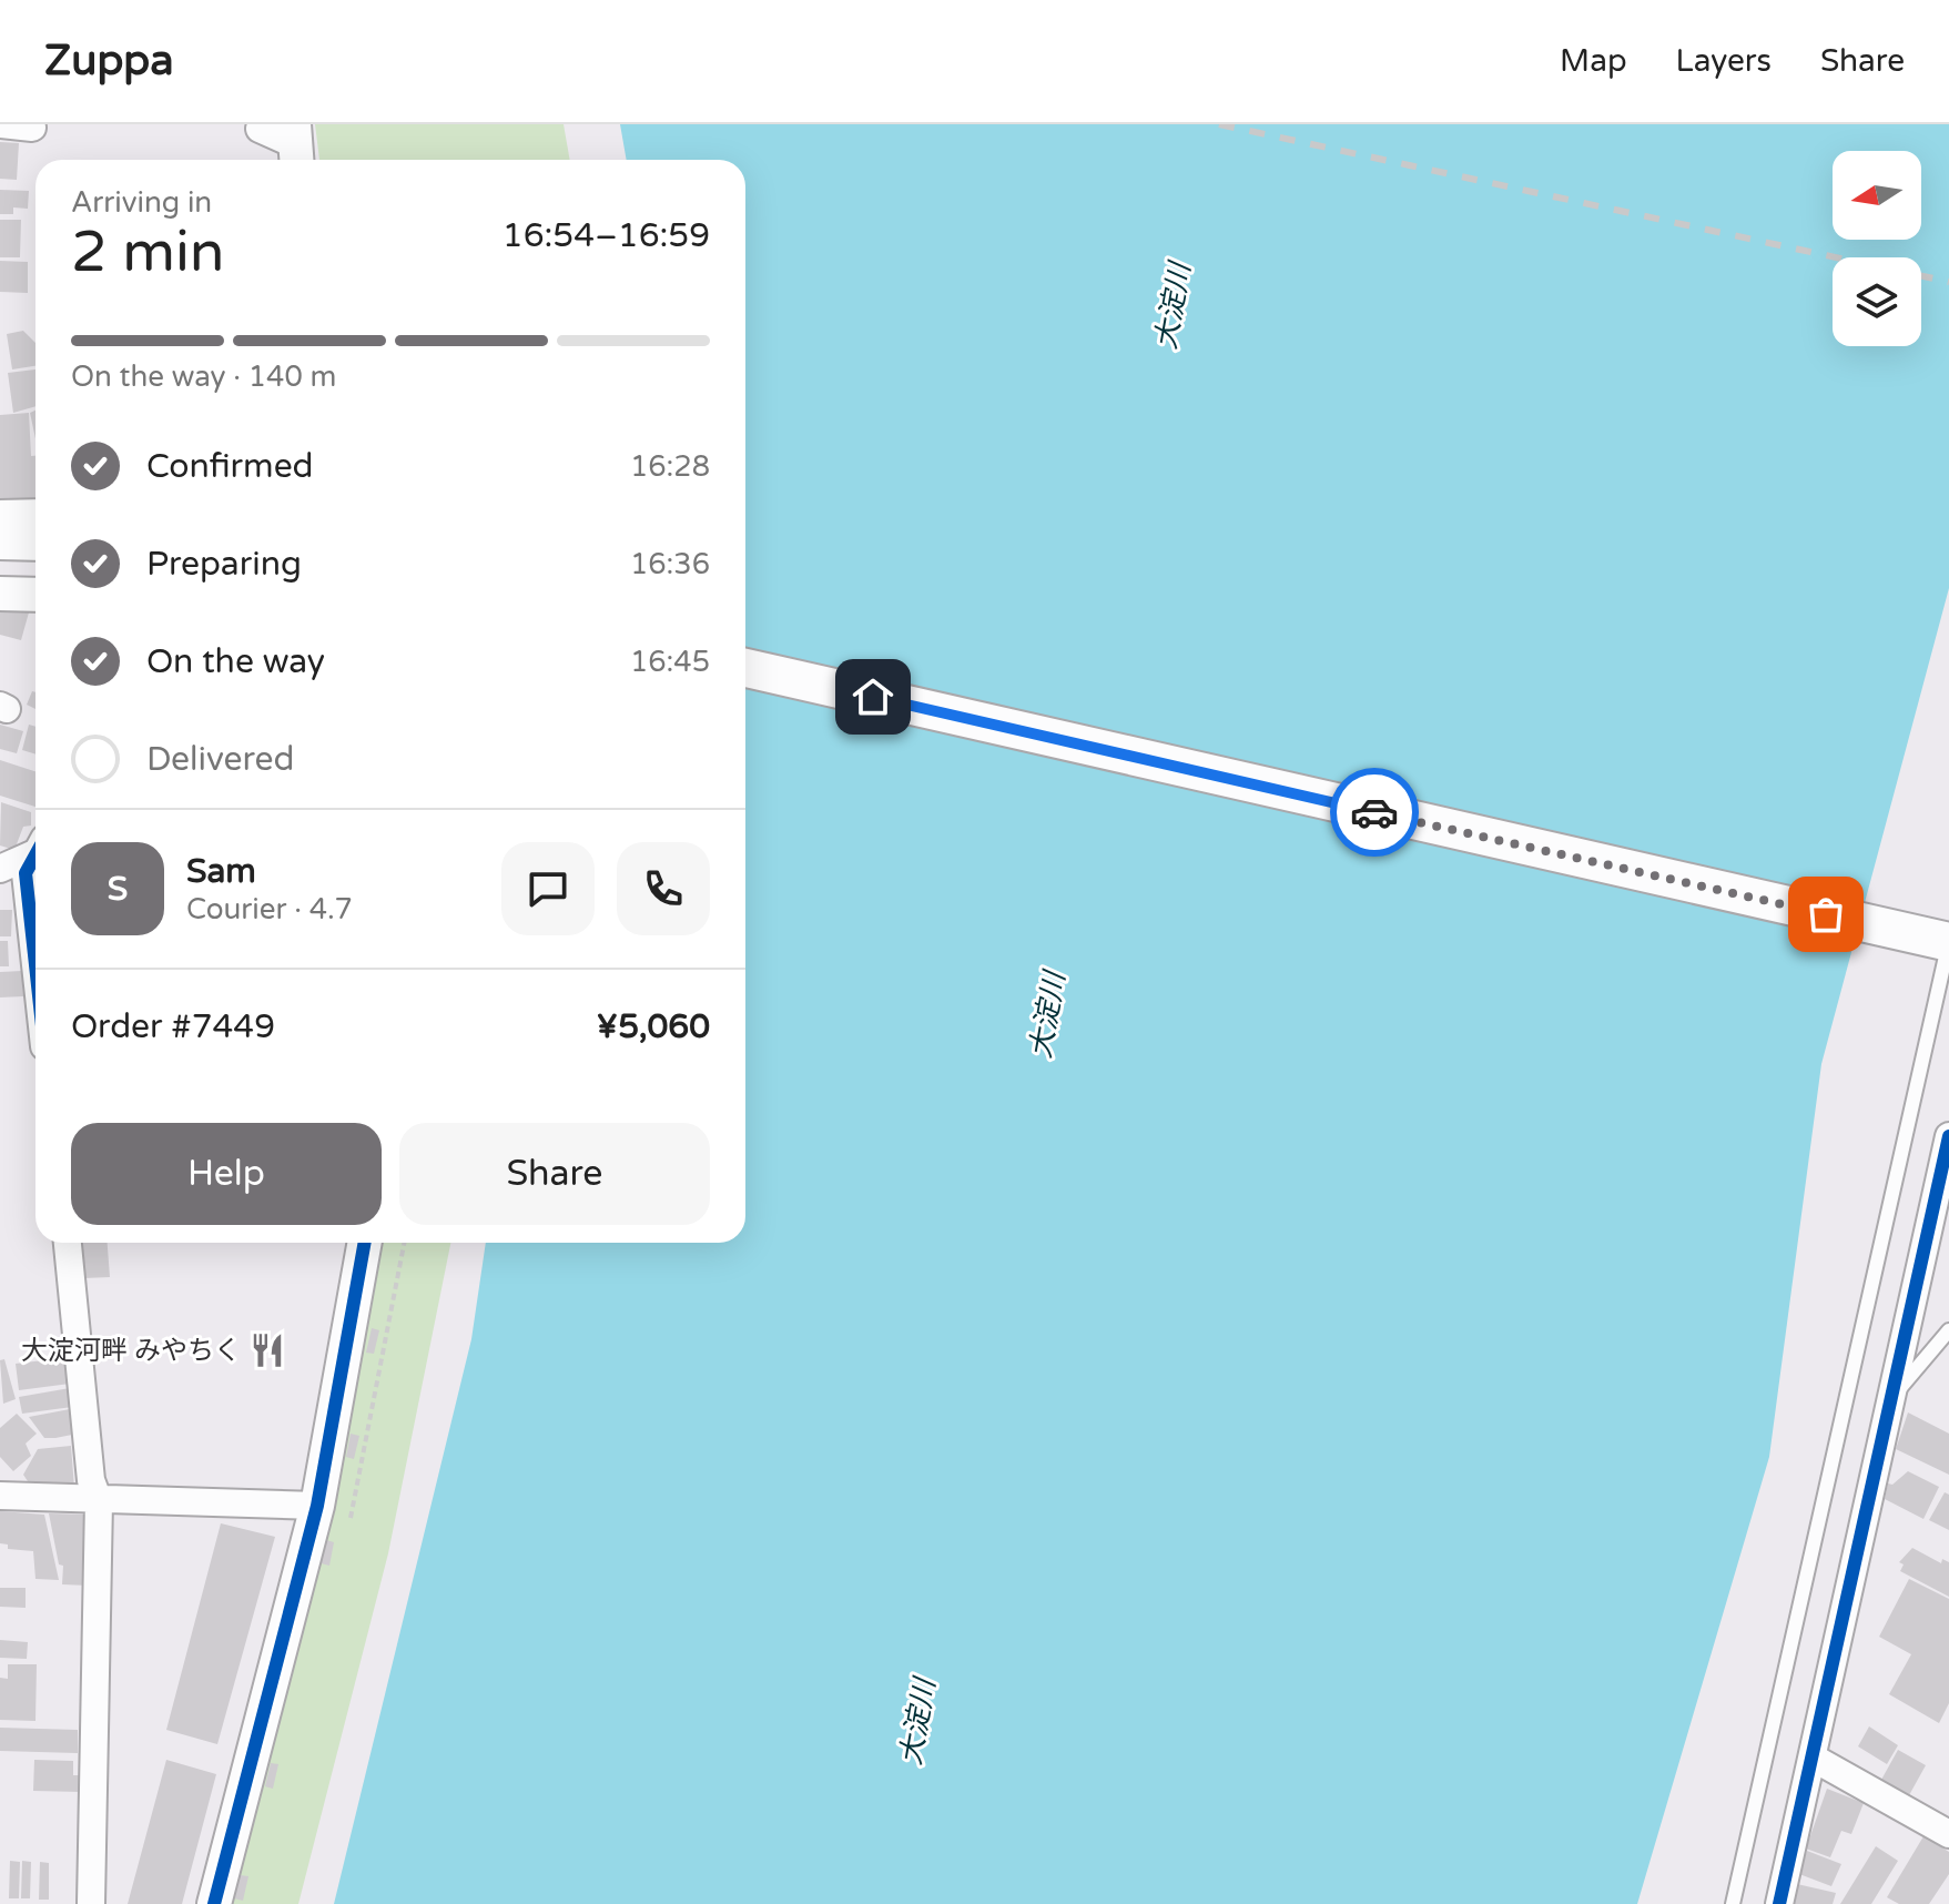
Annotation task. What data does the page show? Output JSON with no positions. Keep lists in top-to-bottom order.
{
  "water": ["大淀川"],
  "places": {
    "restaurant": ["大淀河畔 みやちく"]
  },
  "north": "left",
  "page": {
    "header": "Zuppa",
    "nav": ["Map", "Layers", "Share"],
    "heading": ["2 min", "Arriving in", "16:54–16:59"],
    "panel": [
      "Sam",
      "Courier · 4.7",
      "Order #7449",
      "¥5,060"
    ],
    "bar": "On the way · 140 m",
    "list": [
      ["Confirmed", "16:28"],
      ["Preparing", "16:36"],
      ["On the way", "16:45"],
      "Delivered"
    ],
    "round": "S",
    "buttons": ["Help", "Share"]
  }
}
